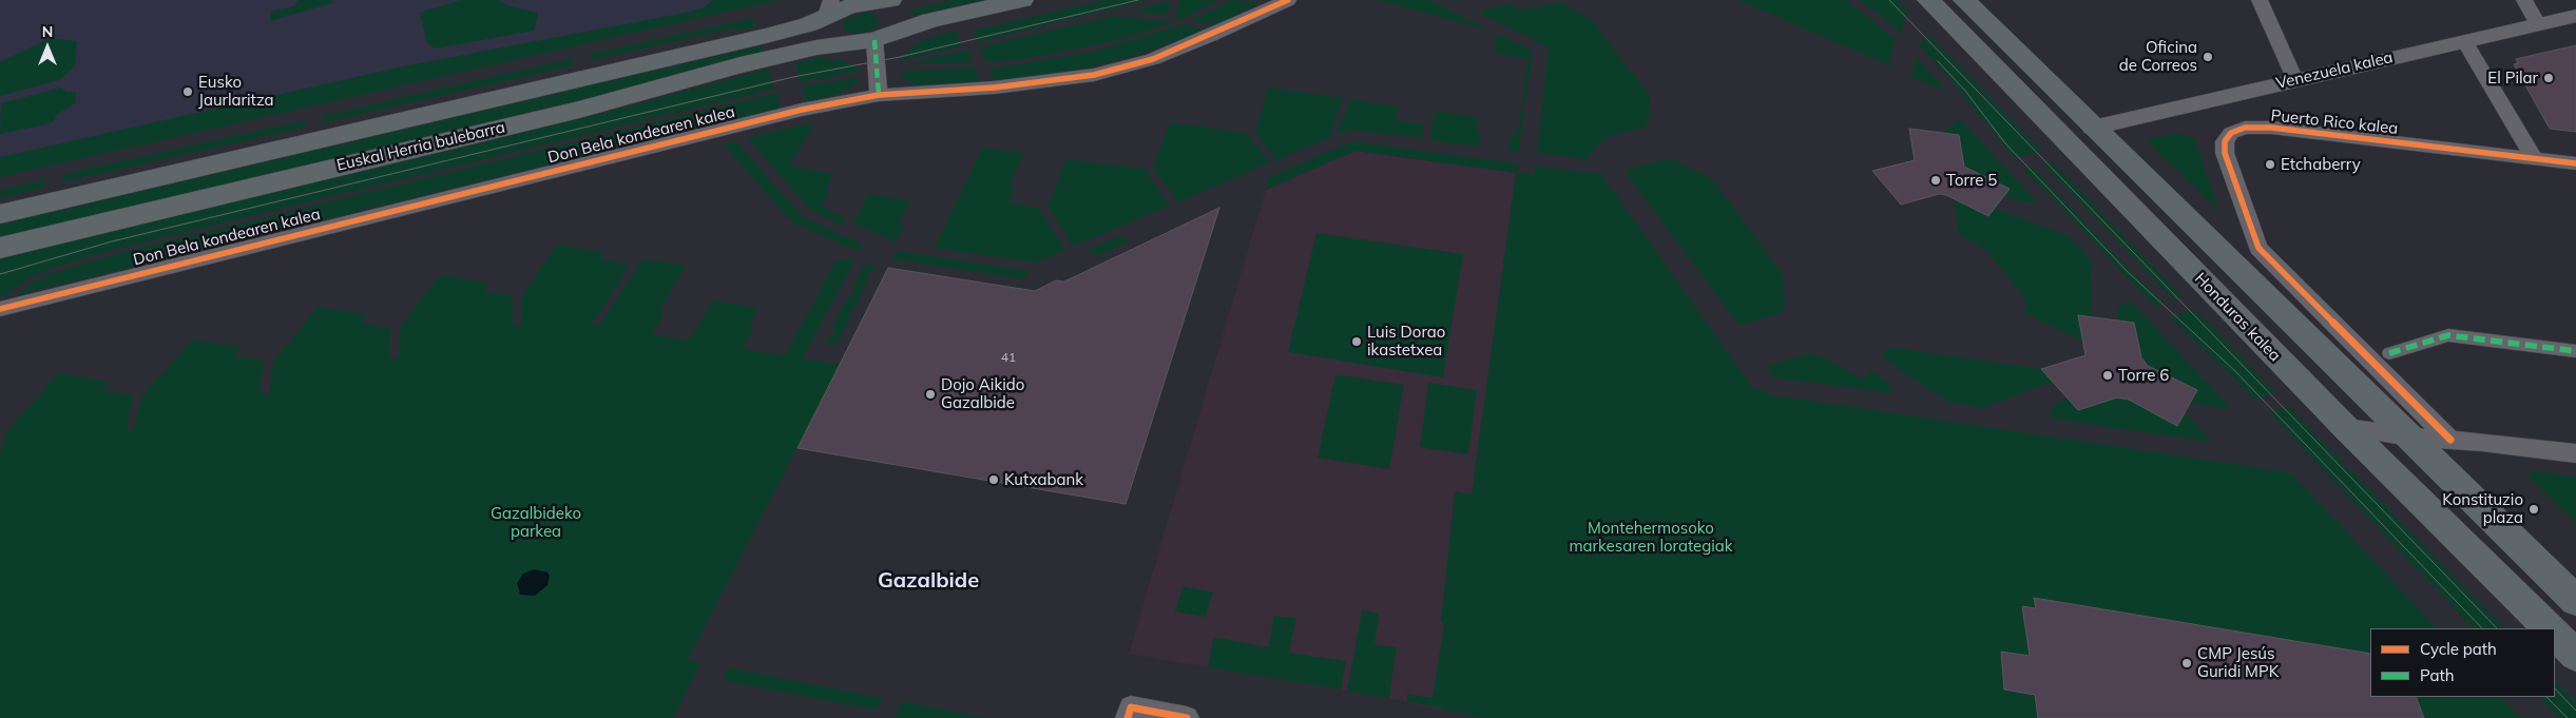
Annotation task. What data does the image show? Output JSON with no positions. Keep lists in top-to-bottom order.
{
  "streets": {
    "main road": ["Euskal Herria bulebarra", "Honduras kalea"],
    "street": ["Venezuela kalea", "Puerto Rico kalea", "Don Bela kondearen kalea"]
  },
  "crossings": [
    ["Venezuela kalea", "Honduras kalea"]
  ],
  "districts": ["Gazalbide"],
  "parks": ["Gazalbideko parkea", "Montehermosoko markesaren lorategiak"],
  "places": [
    "Oficina de Correos",
    "El Pilar",
    "Eusko Jaurlaritza",
    "Etchaberry",
    "Torre 5",
    "Luis Dorao ikastetxea",
    "Torre 6",
    "Dojo Aikido Gazalbide",
    "Kutxabank",
    "Konstituzio plaza",
    "CMP Jesús Guridi MPK"
  ],
  "house_numbers": ["41"],
  "legend": ["Cycle path", "Path"],
  "north": "top"
}
